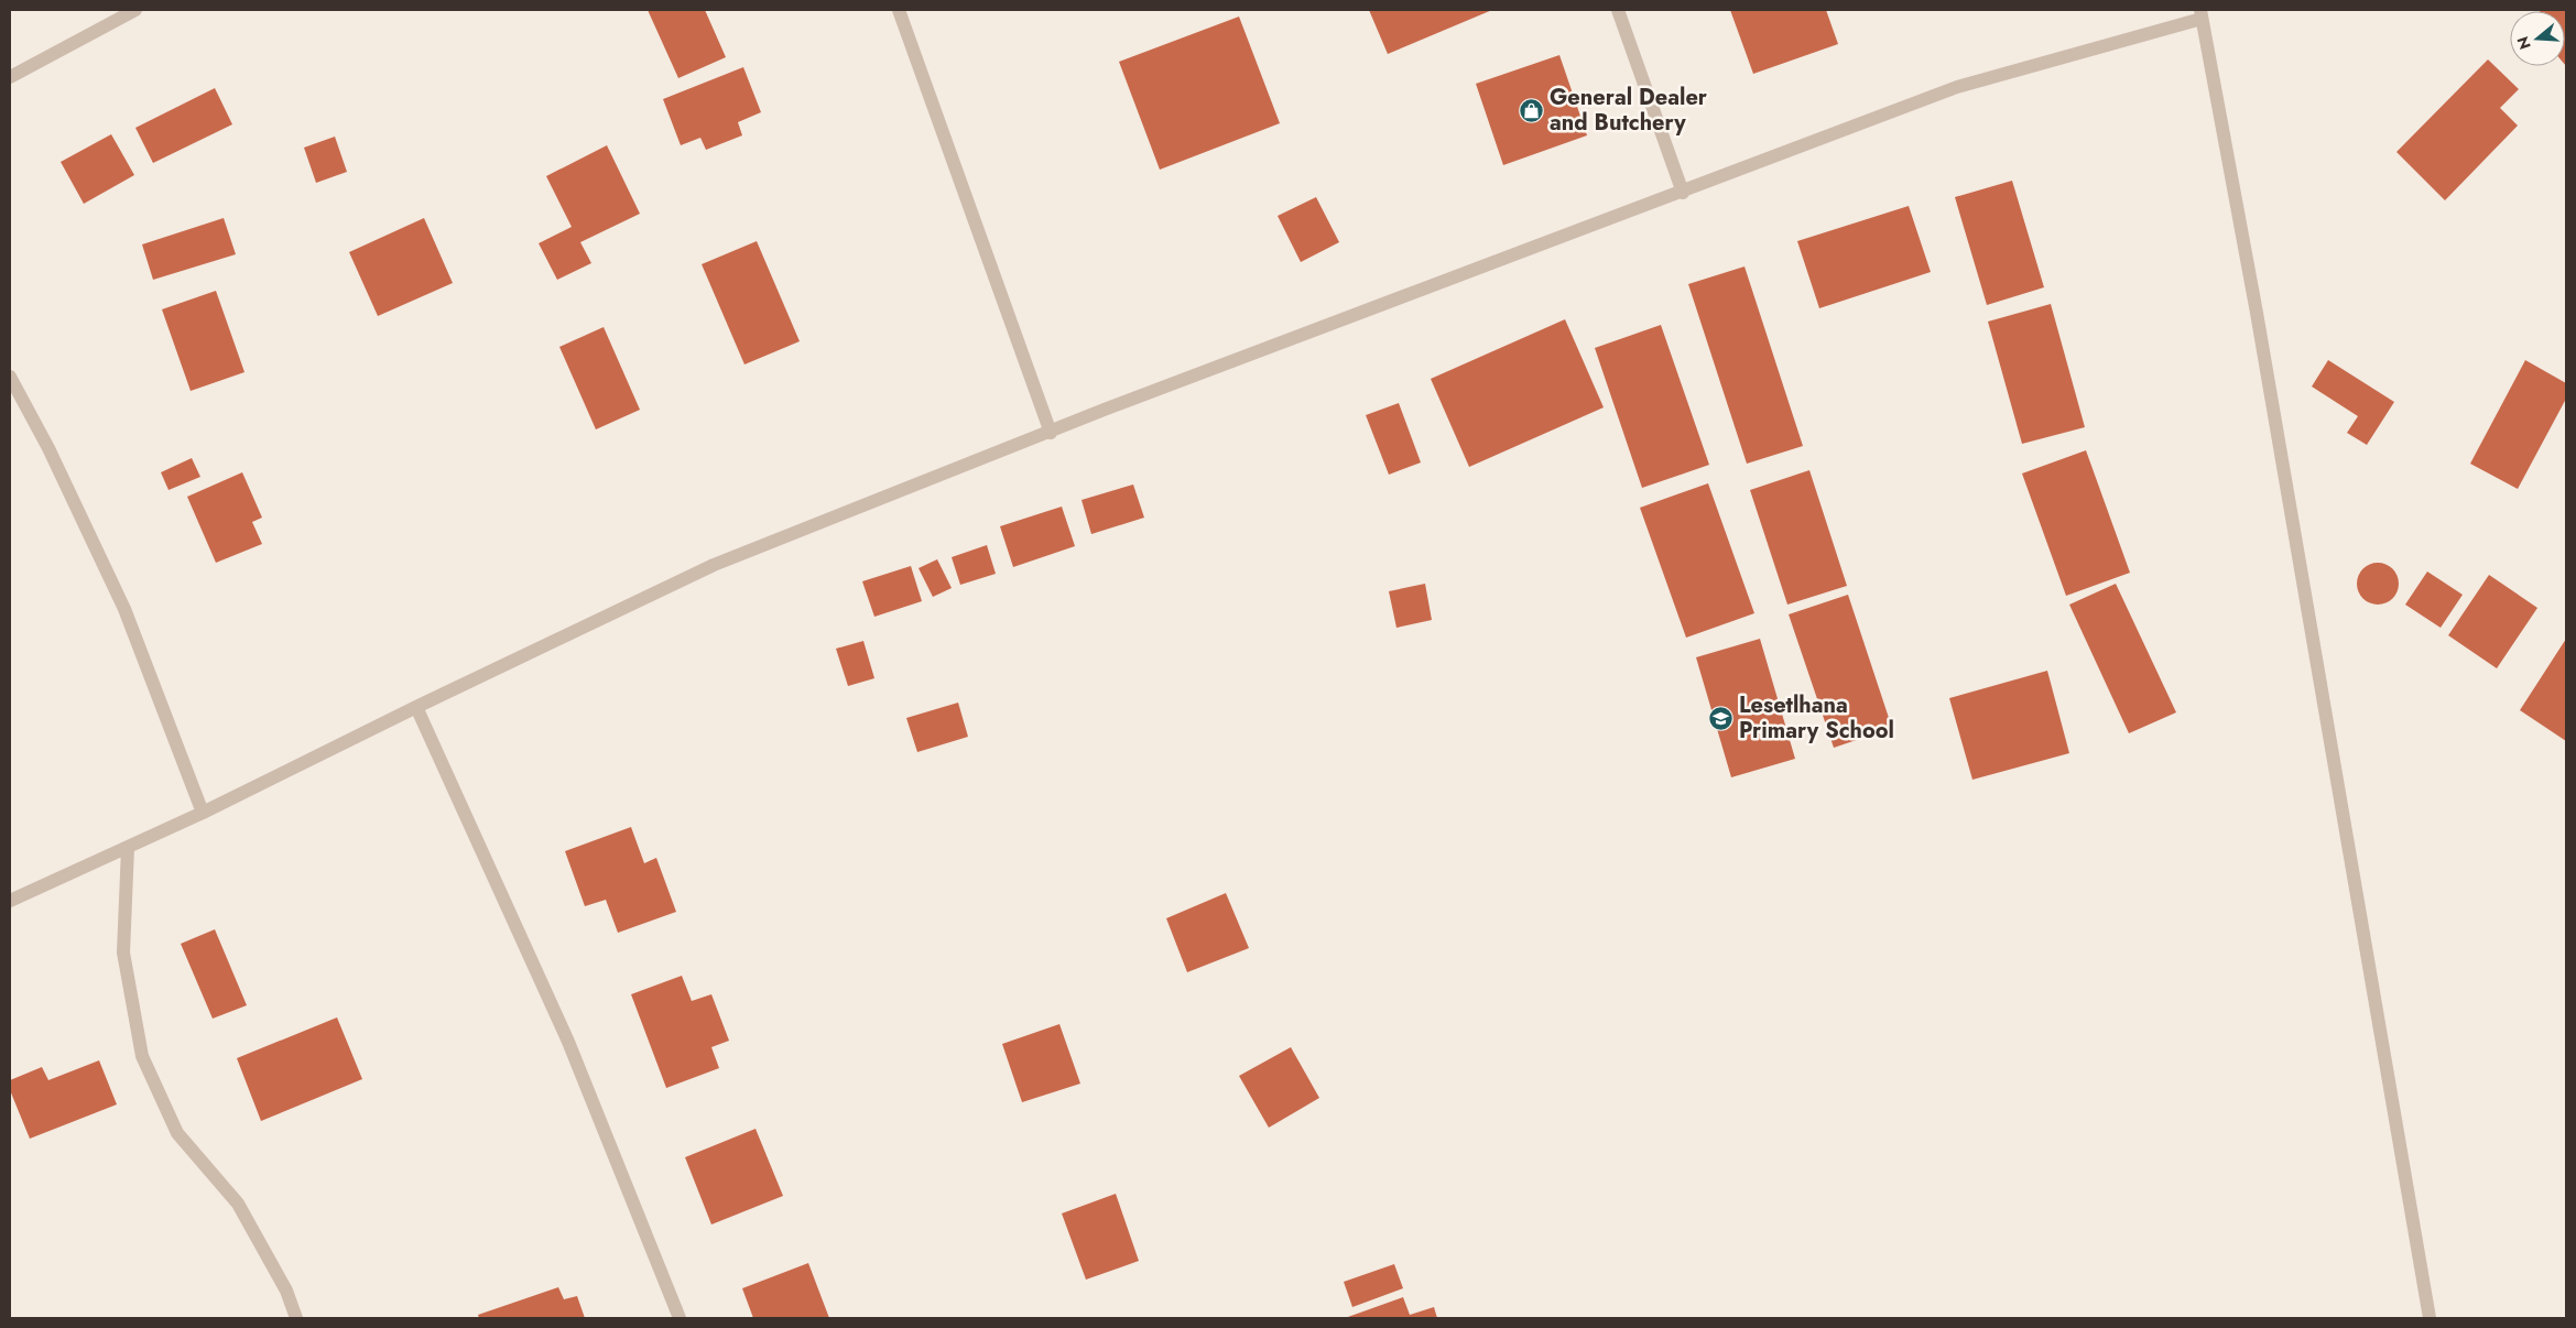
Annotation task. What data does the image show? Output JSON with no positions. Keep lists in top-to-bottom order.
{
  "places": {
    "shop": ["General Dealer and Butchery"],
    "school or university": ["Lesetlhana Primary School"]
  },
  "north": "left"
}
